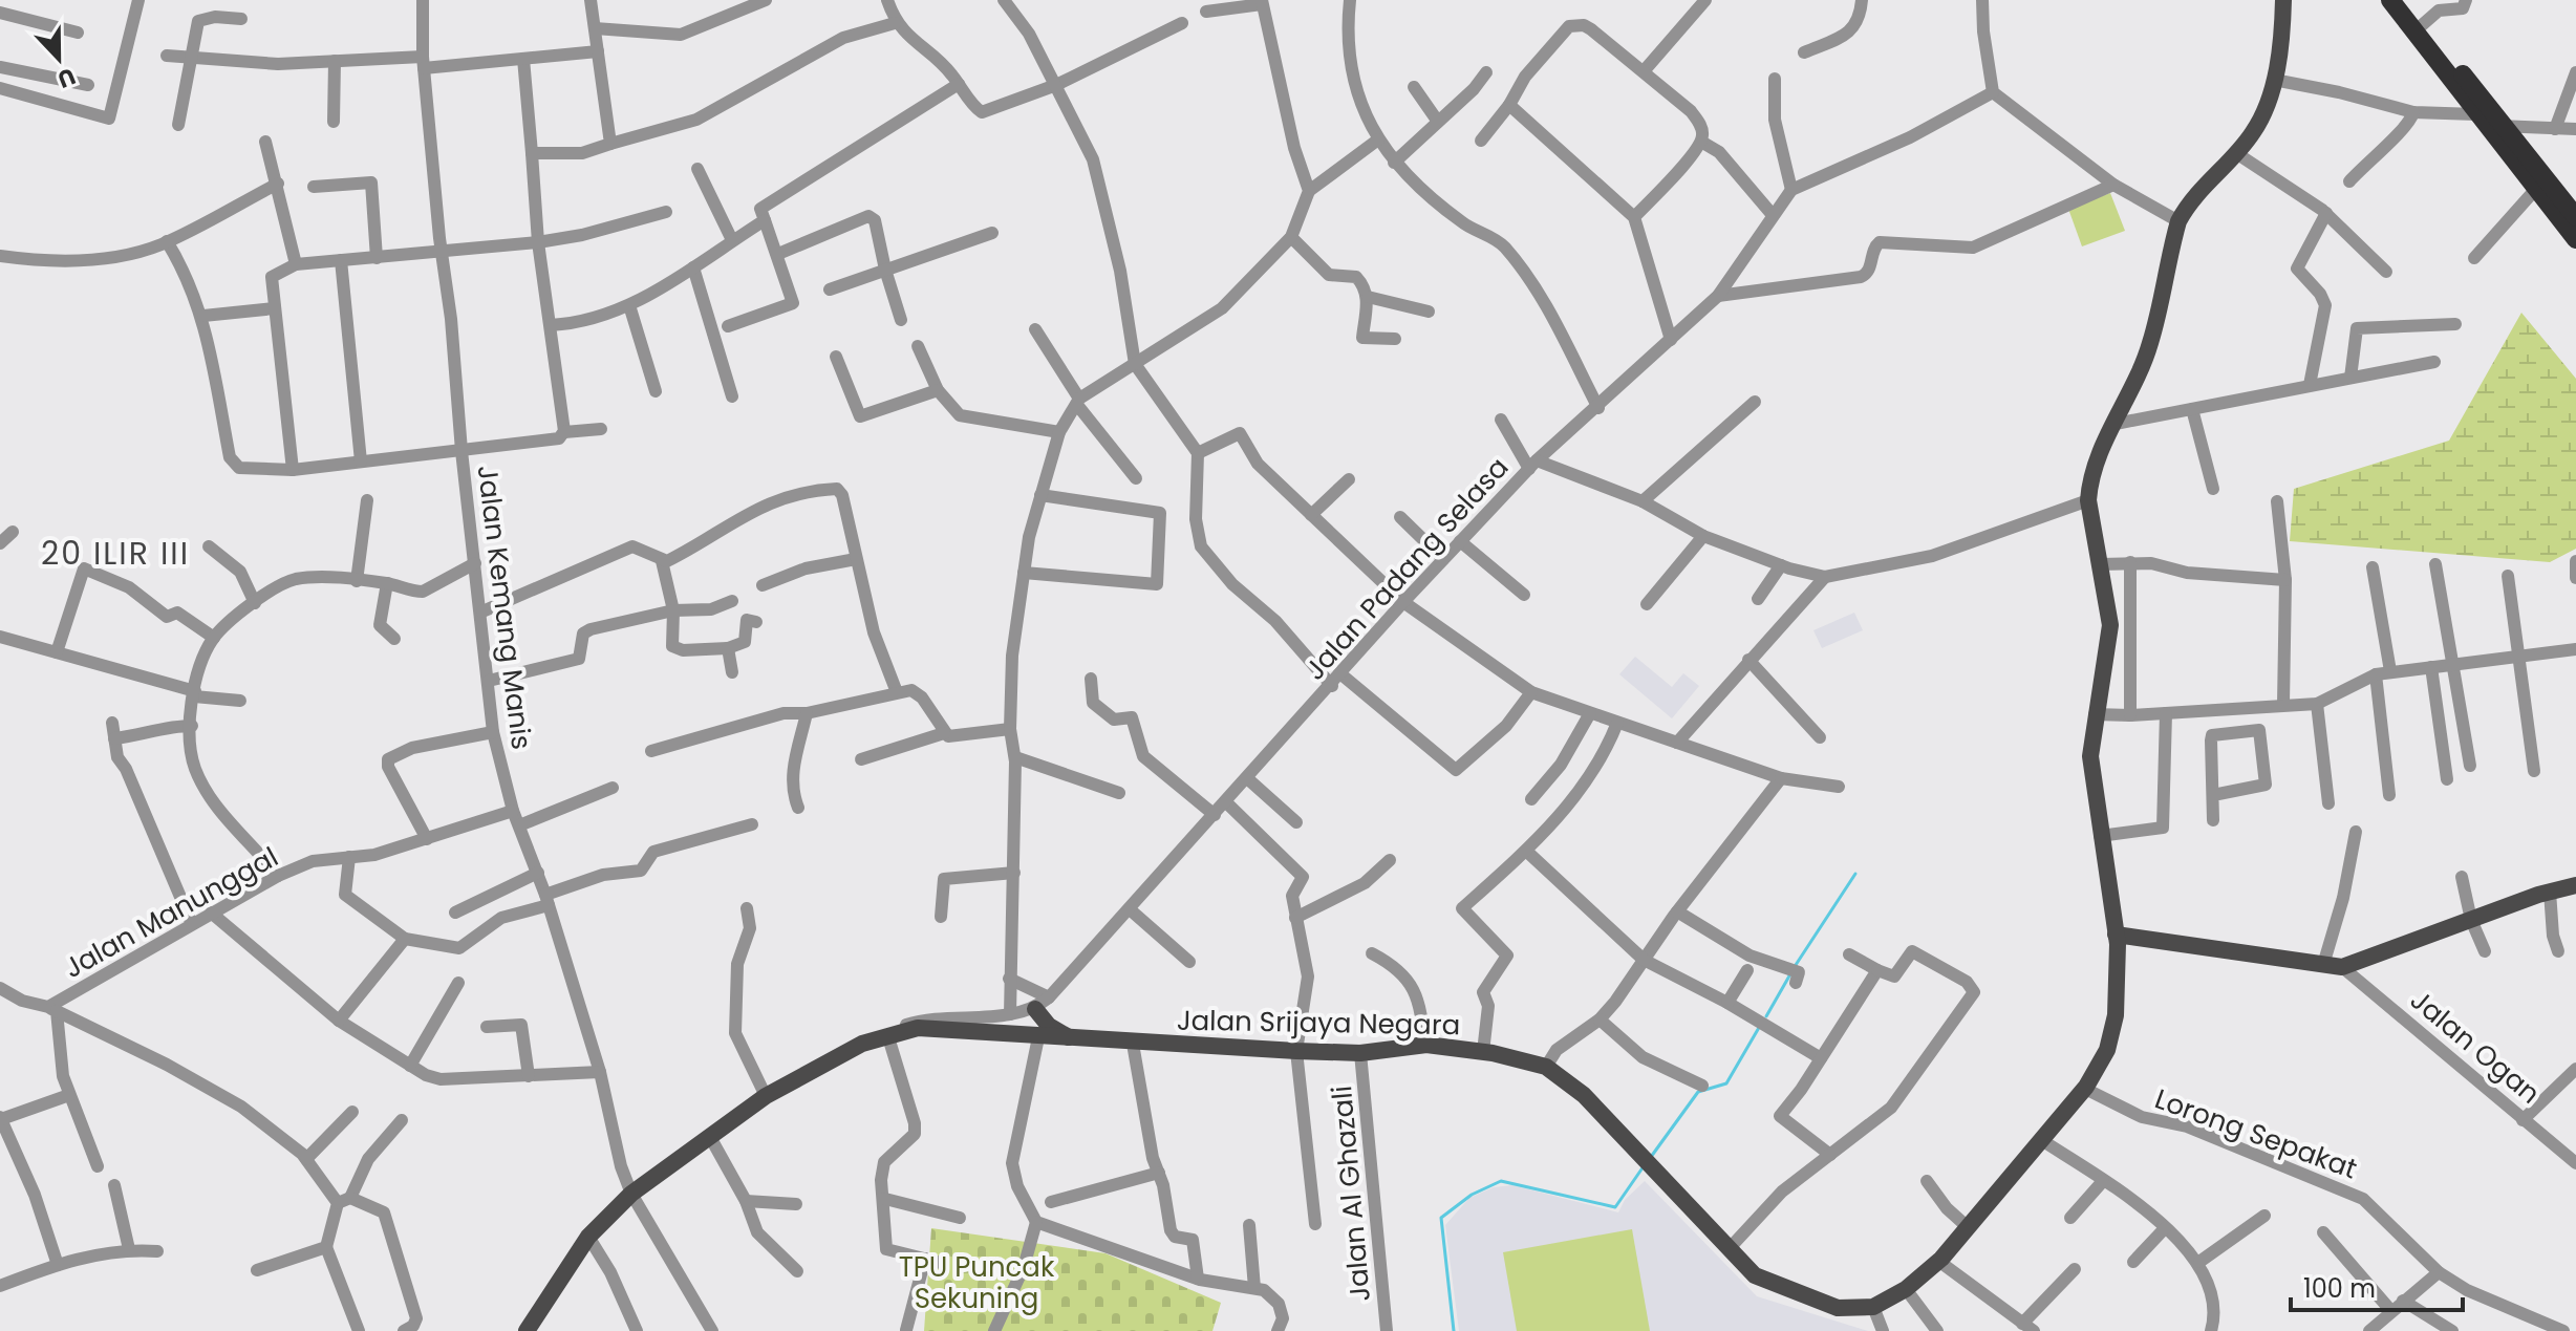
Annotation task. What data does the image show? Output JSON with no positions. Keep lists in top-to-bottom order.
{
  "streets": {
    "main road": ["Jalan Srijaya Negara"],
    "street": [
      "Jalan Padang Selasa",
      "Jalan Kemang Manis",
      "Jalan Manunggal",
      "Jalan Ogan",
      "Lorong Sepakat",
      "Jalan Al Ghazali"
    ]
  },
  "crossings": [
    ["Jalan Padang Selasa", "Jalan Srijaya Negara"],
    ["Jalan Kemang Manis", "Jalan Manunggal"],
    ["Jalan Kemang Manis", "Jalan Srijaya Negara"],
    ["Jalan Srijaya Negara", "Lorong Sepakat"],
    ["Jalan Srijaya Negara", "Jalan Al Ghazali"]
  ],
  "districts": ["20 ILIR III"],
  "parks": ["TPU Puncak Sekuning"],
  "scale_bar": "100 m",
  "north": "bottom"
}
